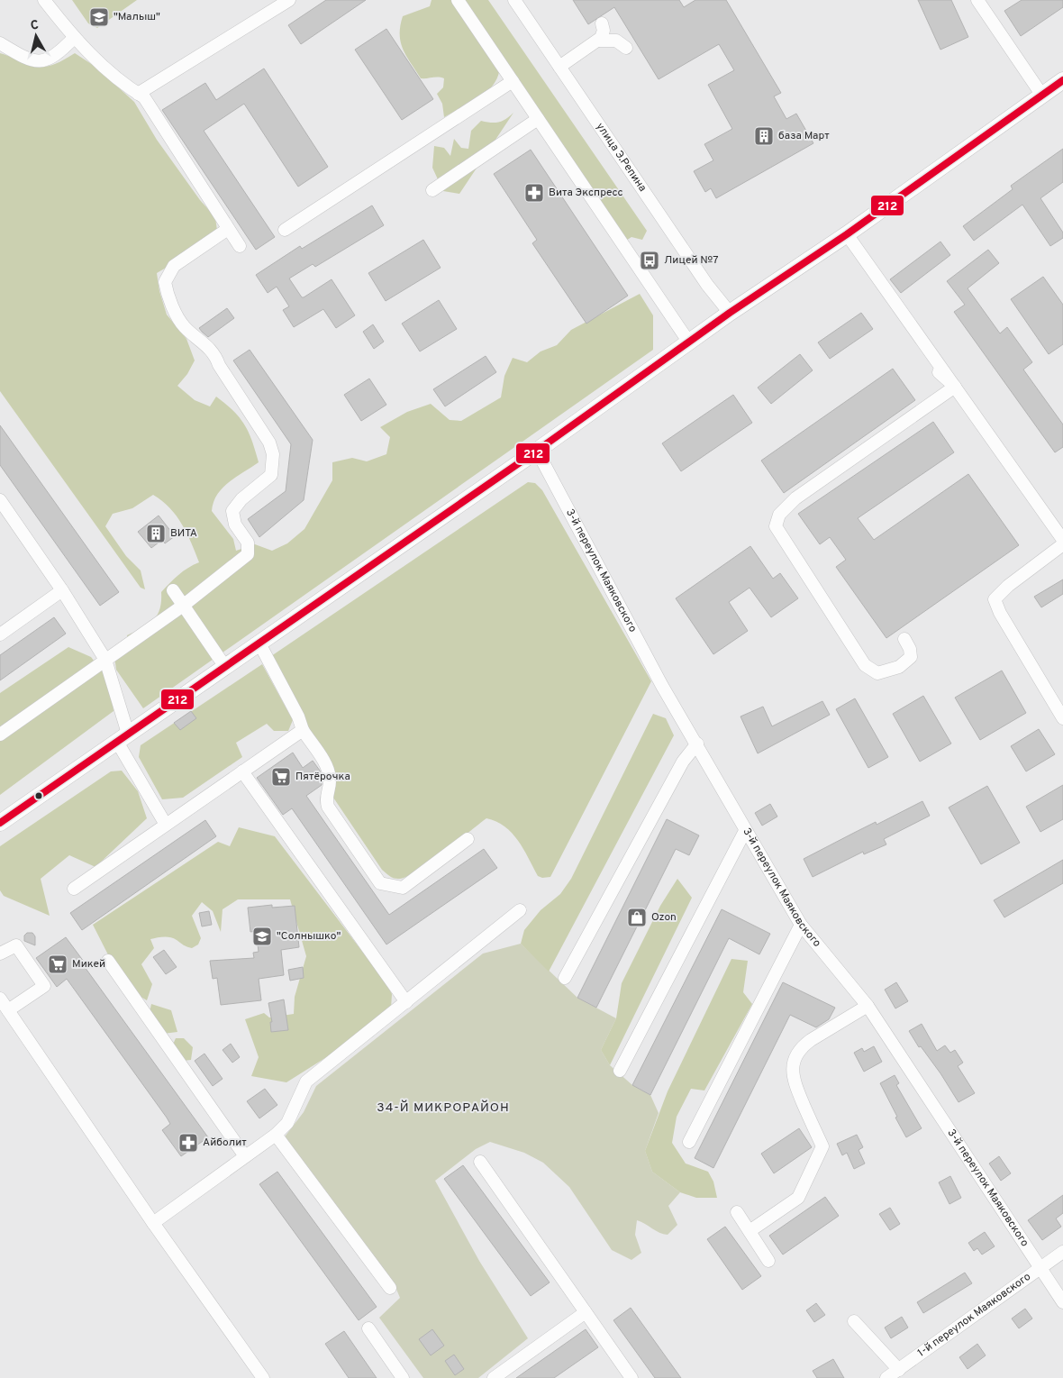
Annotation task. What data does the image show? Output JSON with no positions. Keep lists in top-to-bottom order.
{
  "streets": {
    "street": ["улица Э.Репина", "3-й переулок Маяковского", "1-й переулок Маяковского"]
  },
  "crossings": [
    ["3-й переулок Маяковского", "1-й переулок Маяковского"]
  ],
  "districts": ["34-Й МИКРОРАЙОН"],
  "places": {
    "school or university": ["\"Малыш\"", "\"Солнышко\""],
    "building": ["база Март", "ВИТА"],
    "pharmacy": ["Вита Экспресс", "Айболит"],
    "bus stop": ["Лицей №7"],
    "supermarket": ["Пятёрочка", "Микей"],
    "shop": ["Ozon"]
  },
  "lines": ["transit line 212"],
  "north": "top"
}
